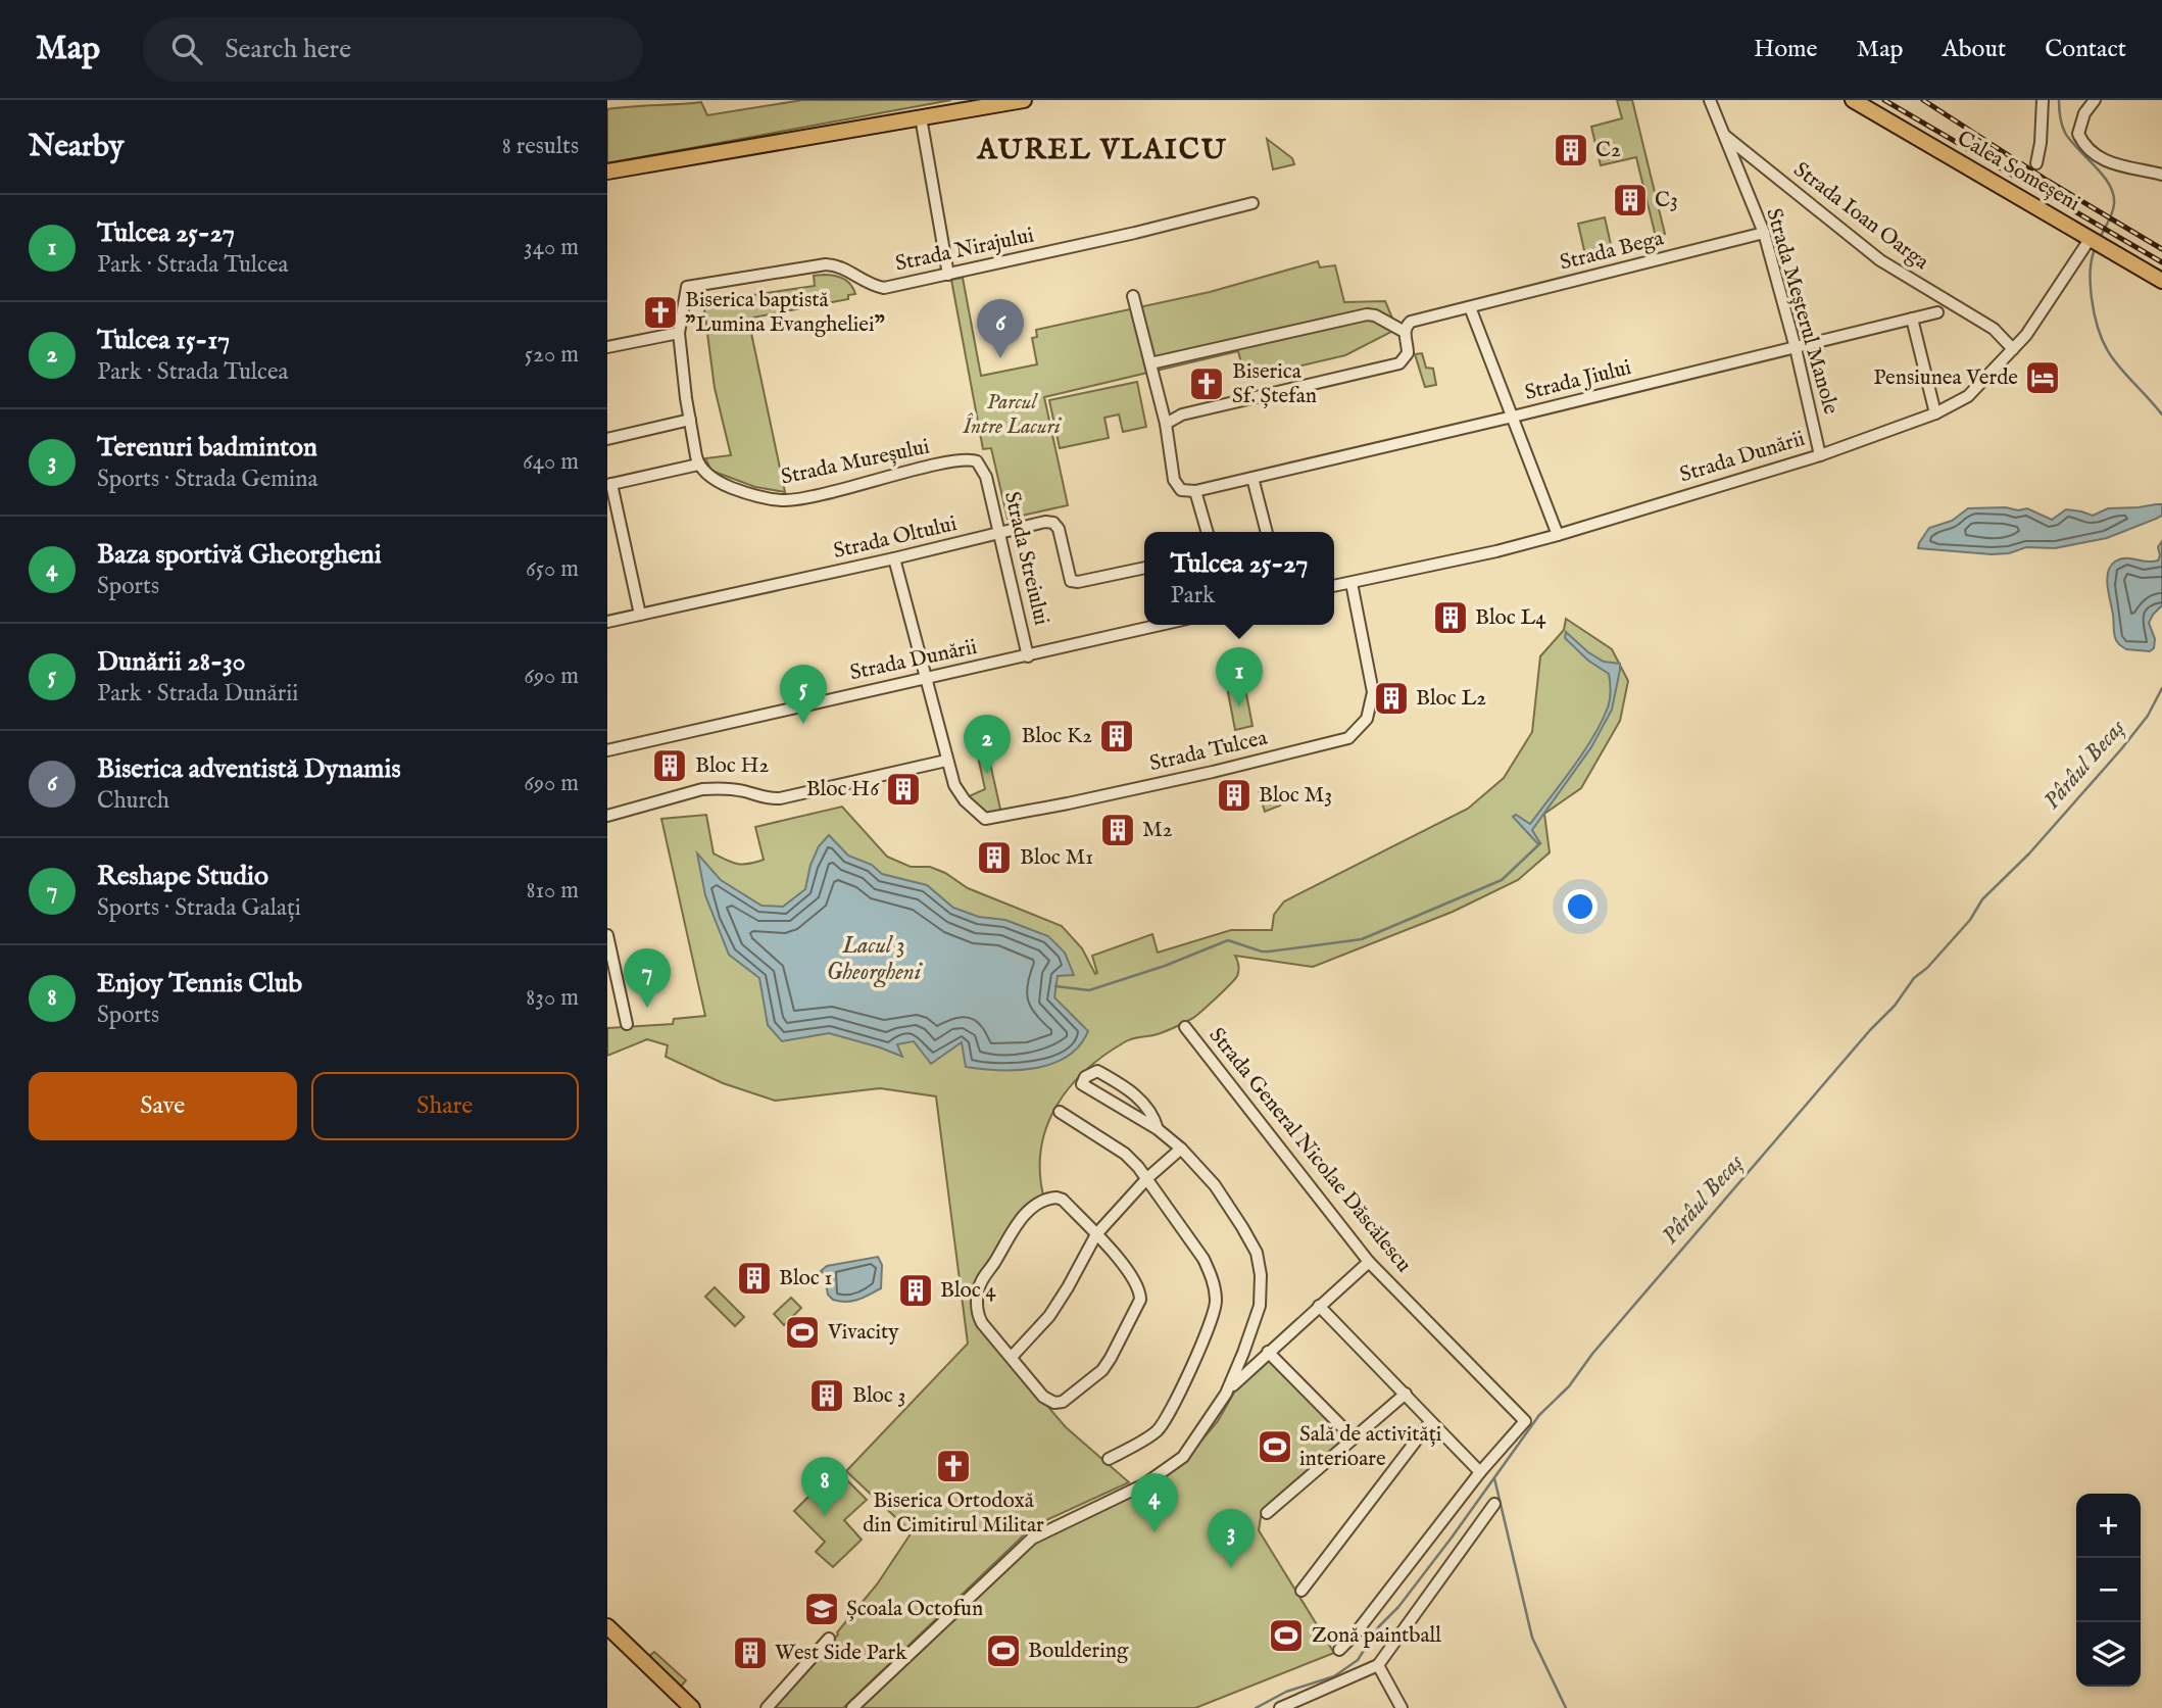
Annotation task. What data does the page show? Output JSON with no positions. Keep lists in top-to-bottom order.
{
  "streets": {
    "main road": ["Calea Someșeni"],
    "street": [
      "Strada Ioan Oarga",
      "Strada Nirajului",
      "Strada Bega",
      "Strada Meșterul Manole",
      "Strada Jiului",
      "Strada Dunării",
      "Strada Mureșului",
      "Strada Oltului",
      "Strada Streiului",
      "Strada Tulcea",
      "Strada General Nicolae Dăscălescu"
    ]
  },
  "crossings": [
    ["Calea Someșeni", "Strada Dunării"],
    ["Strada Ioan Oarga", "Strada Meșterul Manole"],
    ["Strada Ioan Oarga", "Strada Dunării"],
    ["Strada Bega", "Strada Meșterul Manole"],
    ["Strada Meșterul Manole", "Strada Jiului"],
    ["Strada Meșterul Manole", "Strada Dunării"],
    ["Strada Dunării", "Strada Streiului"],
    ["Strada Dunării", "Strada Tulcea"],
    ["Strada Mureșului", "Strada Streiului"],
    ["Strada Oltului", "Strada Streiului"],
    ["Strada Oltului", "Strada Tulcea"]
  ],
  "districts": ["AUREL VLAICU"],
  "water": ["Pârâul Becaș", "Lacul 3 Gheorgheni"],
  "parks": ["Parcul Între Lacuri"],
  "places": {
    "building": [
      "C2",
      "C3",
      "Bloc L4",
      "Bloc L2",
      "Bloc K2",
      "Bloc H2",
      "Bloc H6",
      "Bloc M3",
      "M2",
      "Bloc M1",
      "Bloc 1",
      "Bloc 4",
      "Bloc 3",
      "West Side Park"
    ],
    "church": ["Biserica baptistă \"Lumina Evangheliei\"", "Biserica Sf. Ștefan", "Biserica Ortodoxă din Cimitirul Militar"],
    "hotel": ["Pensiunea Verde"],
    "sports": [
      "Vivacity",
      "Sală de activități interioare",
      "Zonă paintball",
      "Bouldering"
    ],
    "school or university": ["Școala Octofun"]
  },
  "page": {
    "header": "Map",
    "search": "Search here",
    "nav": [
      "Home",
      "Map",
      "About",
      "Contact"
    ],
    "heading": ["Nearby", "8 results"],
    "list": [
      {
        "mark": "1",
        "name": "Tulcea 25-27",
        "note": "Park · Strada Tulcea",
        "value": "340 m"
      },
      {
        "mark": "2",
        "name": "Tulcea 15-17",
        "note": "Park · Strada Tulcea",
        "value": "520 m"
      },
      {
        "mark": "3",
        "name": "Terenuri badminton",
        "note": "Sports · Strada Gemina",
        "value": "640 m"
      },
      {
        "mark": "4",
        "name": "Baza sportivă Gheorgheni",
        "note": "Sports",
        "value": "650 m"
      },
      {
        "mark": "5",
        "name": "Dunării 28-30",
        "note": "Park · Strada Dunării",
        "value": "690 m"
      },
      {
        "mark": "6",
        "name": "Biserica adventistă Dynamis",
        "note": "Church",
        "value": "690 m"
      },
      {
        "mark": "7",
        "name": "Reshape Studio",
        "note": "Sports · Strada Galați",
        "value": "810 m"
      },
      {
        "mark": "8",
        "name": "Enjoy Tennis Club",
        "note": "Sports",
        "value": "830 m"
      }
    ],
    "pins": [
      "6",
      "1",
      "5",
      "2",
      "7",
      "8",
      "4",
      "3"
    ],
    "popup": ["Tulcea 25-27", "Park"],
    "buttons": ["Save", "Share"],
    "map_buttons": ["+", "−"]
  }
}
